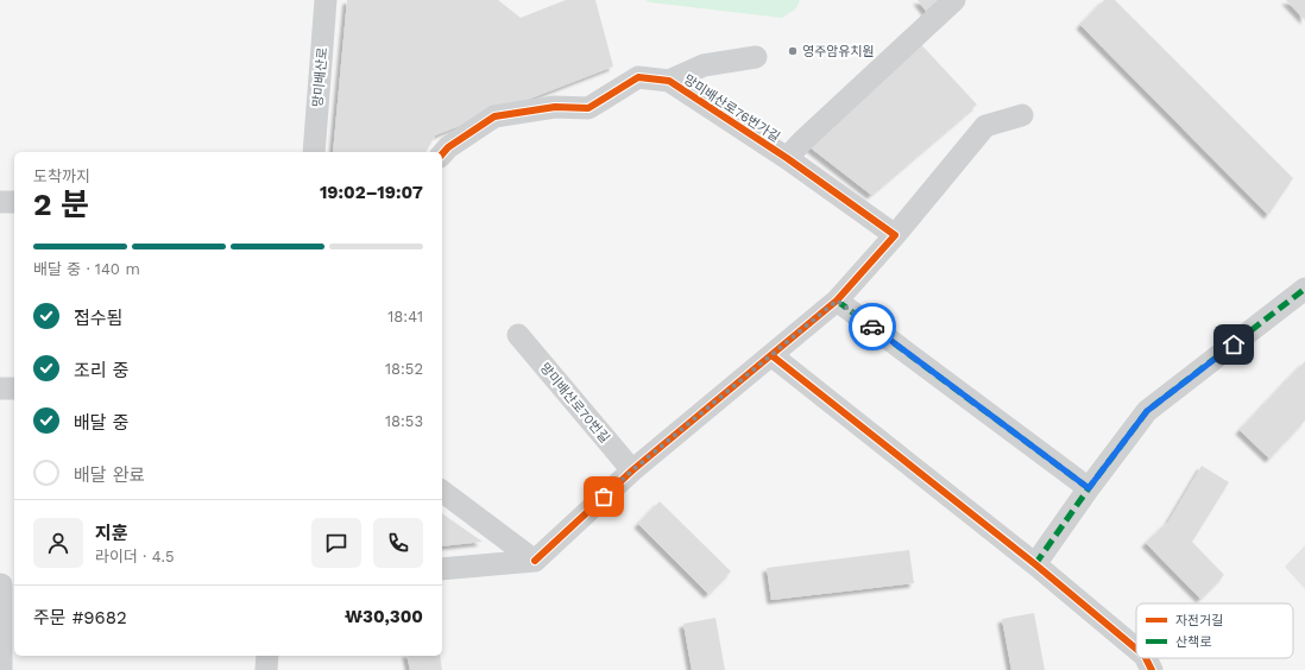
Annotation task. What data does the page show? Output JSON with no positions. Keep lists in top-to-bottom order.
{
  "streets": {
    "street": ["망미배산로", "망미배산로76번가길", "망미배산로70번길"]
  },
  "places": ["영주암유치원"],
  "legend": ["자전거길", "산책로"],
  "page": {
    "heading": ["2 분", "도착까지", "19:02–19:07"],
    "panel": [
      "지훈",
      "라이더 · 4.5",
      "주문 #9682",
      "₩30,300"
    ],
    "bar": "배달 중 · 140 m",
    "list": [
      ["접수됨", "18:41"],
      ["조리 중", "18:52"],
      ["배달 중", "18:53"],
      "배달 완료"
    ]
  }
}
